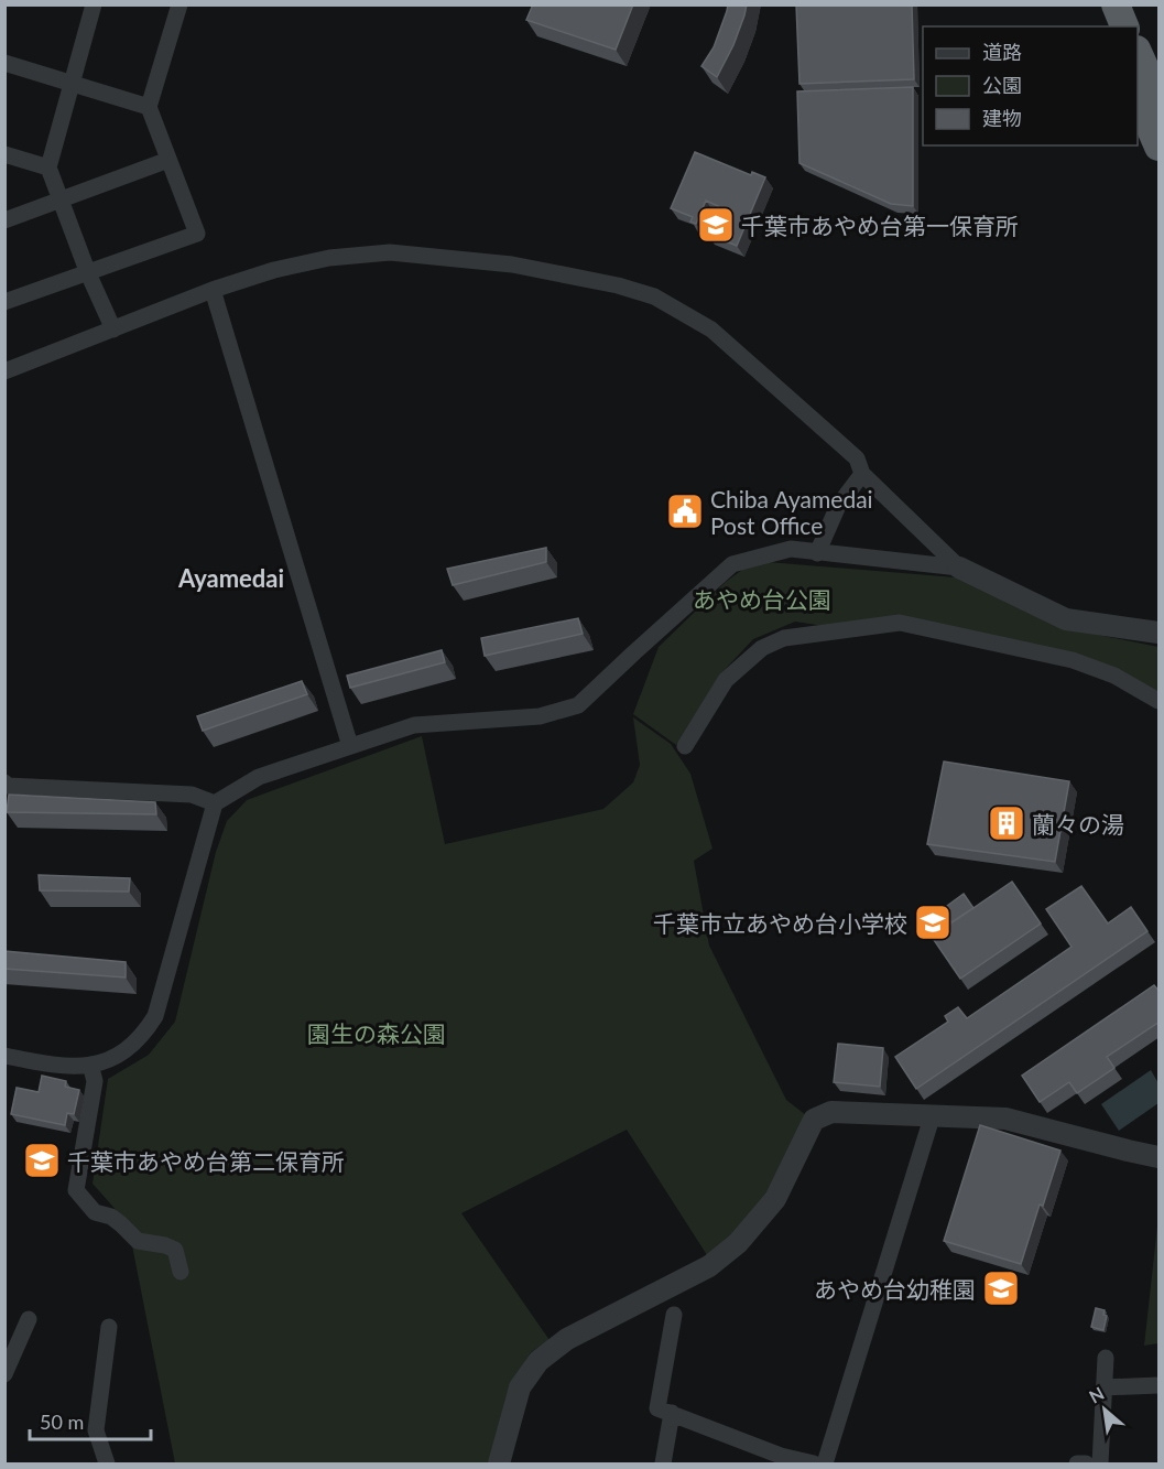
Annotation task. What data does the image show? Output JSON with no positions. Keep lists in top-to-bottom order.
{
  "districts": ["Ayamedai"],
  "parks": ["あやめ台公園", "園生の森公園"],
  "places": {
    "school or university": [
      "千葉市あやめ台第一保育所",
      "千葉市立あやめ台小学校",
      "千葉市あやめ台第二保育所",
      "あやめ台幼稚園"
    ],
    "public building": ["Chiba Ayamedai Post Office"],
    "building": ["蘭々の湯"]
  },
  "legend": ["道路", "公園", "建物"],
  "scale_bar": "50 m",
  "north": "top left"
}
